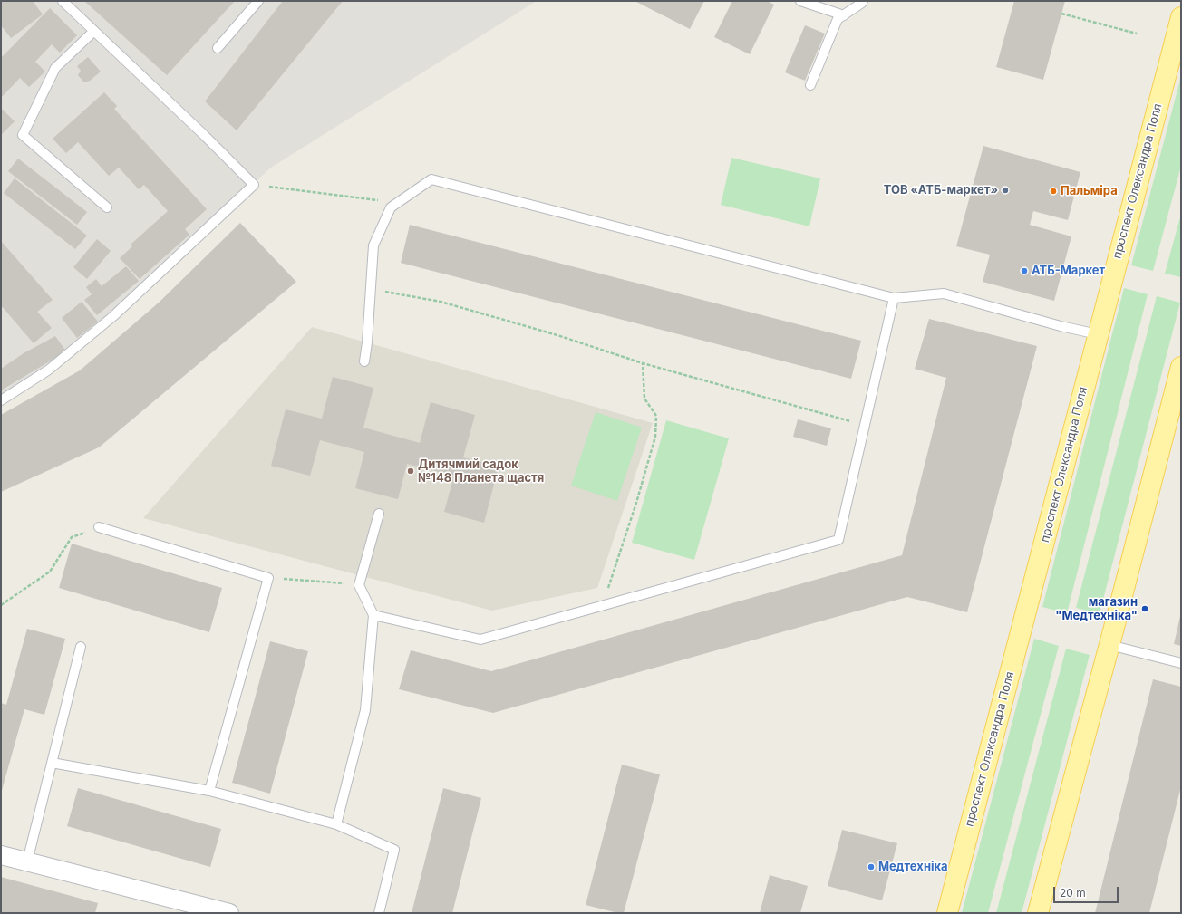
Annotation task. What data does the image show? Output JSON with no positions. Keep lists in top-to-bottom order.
{
  "streets": {
    "main road": ["проспект Олександра Поля"]
  },
  "places": [
    "ТОВ «АТБ-маркет»",
    "Пальміра",
    "АТБ-Маркет",
    "Дитячмий садок №148 Планета щастя",
    "магазин \"Медтехніка\"",
    "Медтехніка"
  ],
  "scale_bar": "20 m"
}
